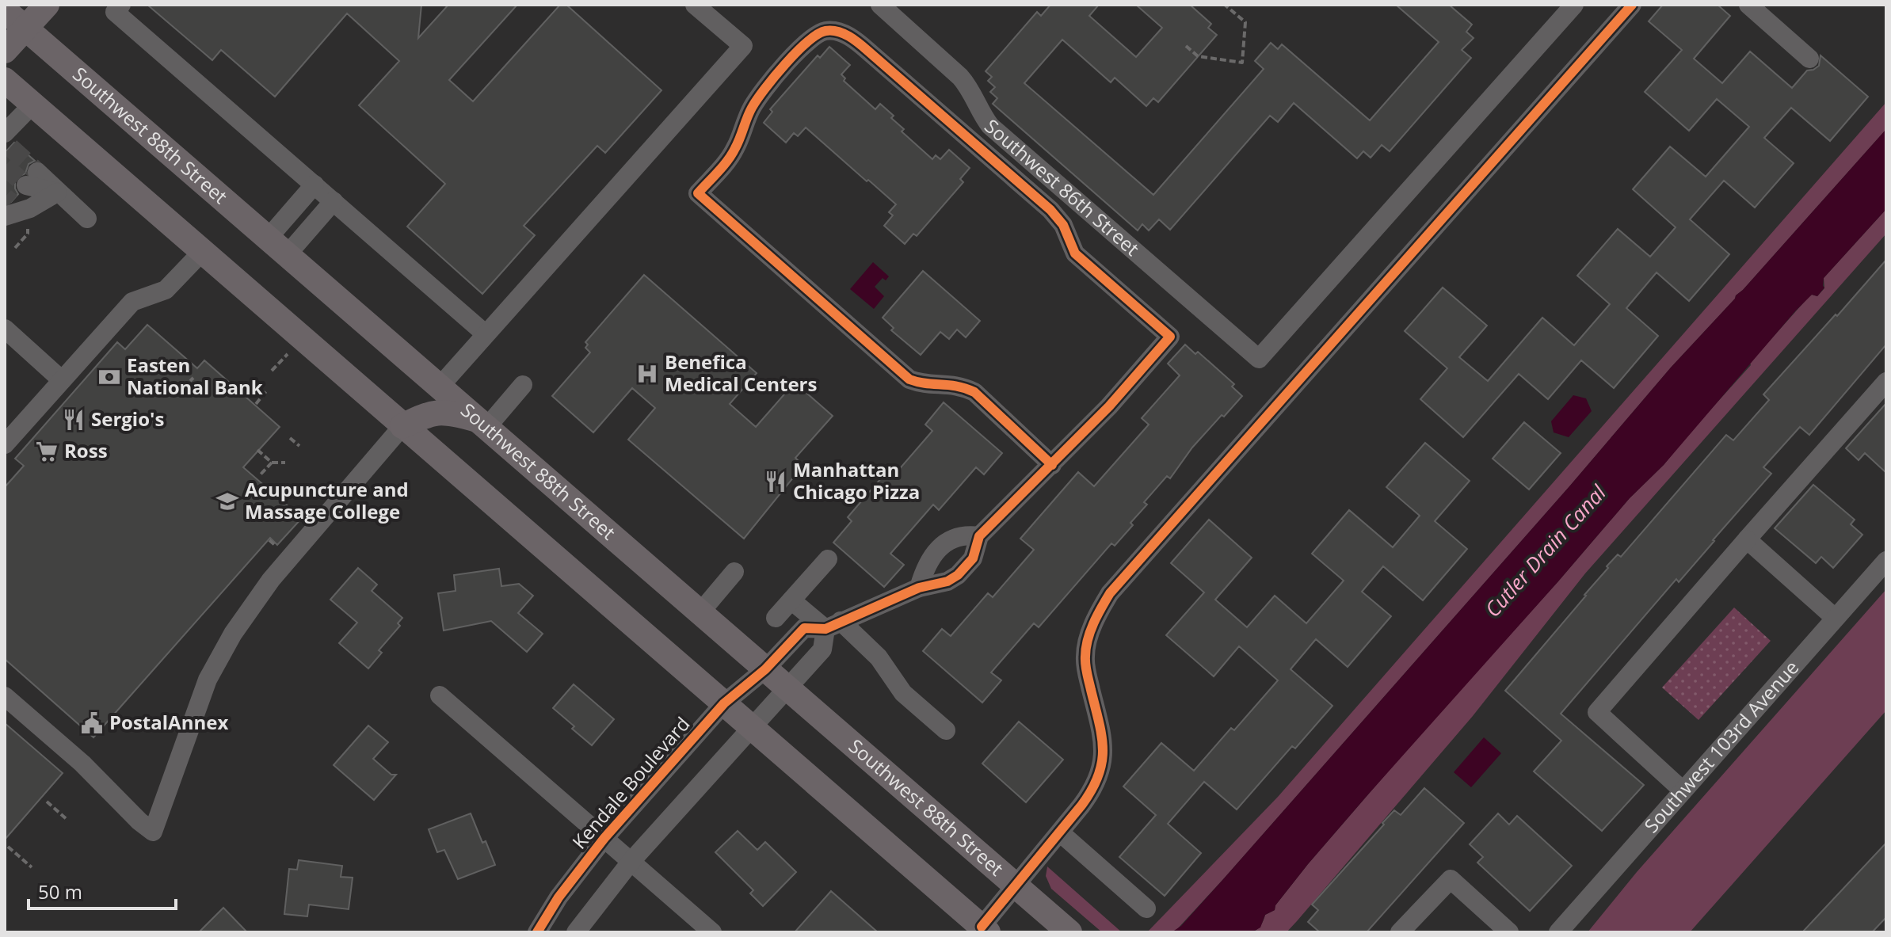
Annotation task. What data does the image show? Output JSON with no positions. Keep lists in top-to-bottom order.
{
  "streets": {
    "main road": ["Southwest 88th Street"],
    "street": ["Southwest 86th Street", "Southwest 103rd Avenue", "Kendale Boulevard"]
  },
  "crossings": [
    ["Southwest 88th Street", "Kendale Boulevard"]
  ],
  "water": ["Cutler Drain Canal"],
  "places": {
    "hospital": ["Benefica Medical Centers"],
    "bank": ["Easten National Bank"],
    "restaurant": ["Sergio's", "Manhattan Chicago Pizza"],
    "supermarket": ["Ross"],
    "school or university": ["Acupuncture and Massage College"],
    "public building": ["PostalAnnex"]
  },
  "scale_bar": "50 m"
}
